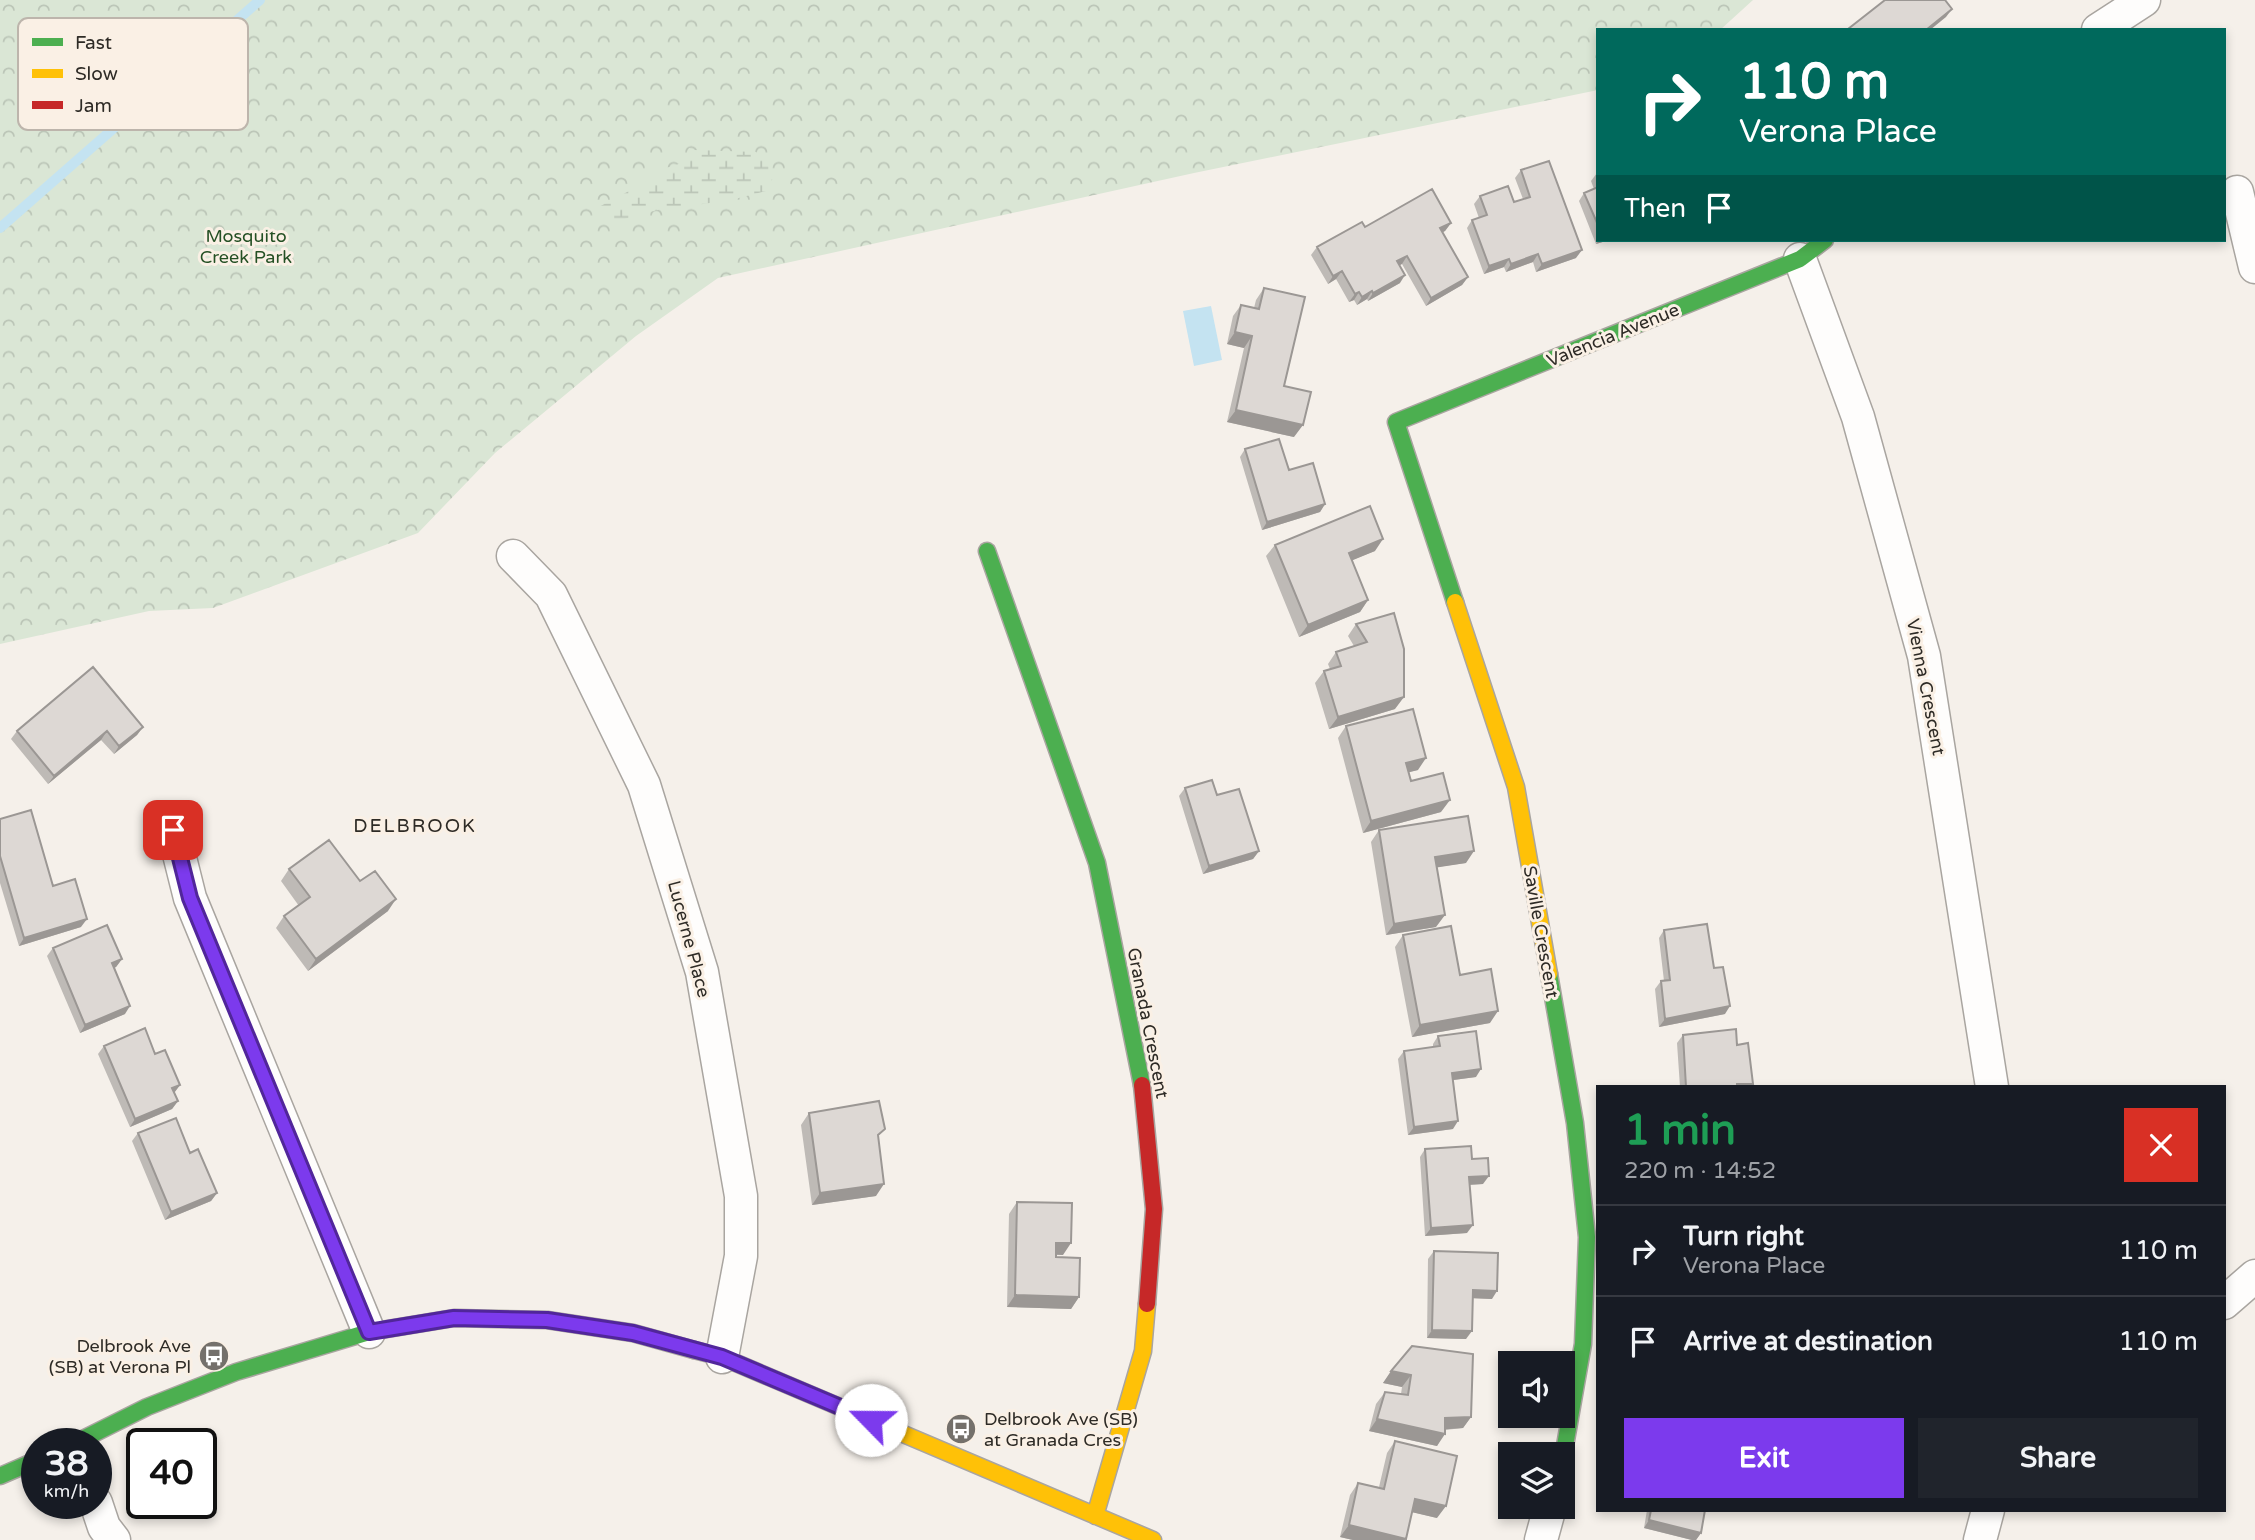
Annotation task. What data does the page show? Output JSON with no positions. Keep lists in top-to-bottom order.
{
  "streets": {
    "street": [
      "Valencia Avenue",
      "Vienna Crescent",
      "Saville Crescent",
      "Lucerne Place",
      "Granada Crescent"
    ]
  },
  "crossings": [
    ["Valencia Avenue", "Vienna Crescent"],
    ["Valencia Avenue", "Saville Crescent"]
  ],
  "districts": ["DELBROOK"],
  "parks": ["Mosquito Creek Park"],
  "places": {
    "bus stop": ["Delbrook Ave (SB) at Verona Pl", "Delbrook Ave (SB) at Granada Cres"]
  },
  "legend": ["Fast", "Slow", "Jam"],
  "page": {
    "turn": ["110 m", "Verona Place"],
    "then": "Then",
    "heading": ["1 min", "220 m · 14:52"],
    "list": [
      {
        "name": "Turn right",
        "note": "Verona Place",
        "value": "110 m"
      },
      {
        "name": "Arrive at destination",
        "value": "110 m"
      }
    ],
    "buttons": ["Exit", "Share"],
    "speed": "38 km/h",
    "limit": "40"
  }
}
